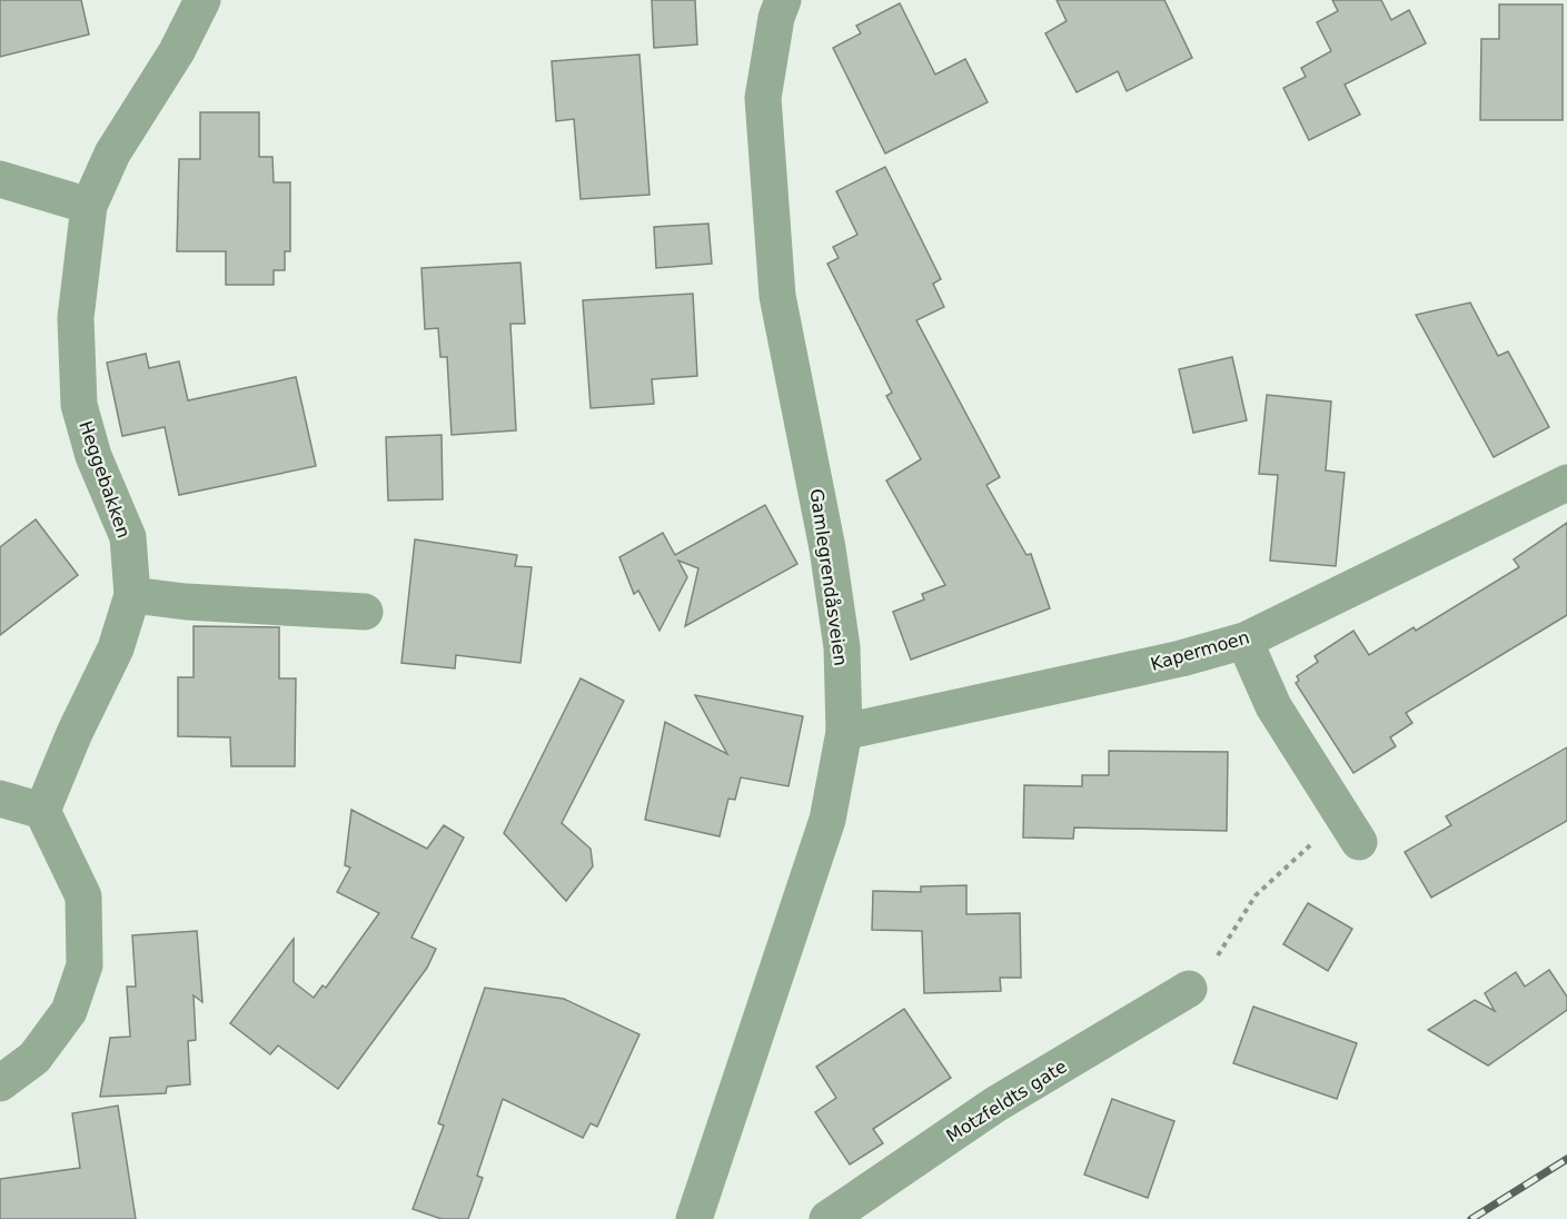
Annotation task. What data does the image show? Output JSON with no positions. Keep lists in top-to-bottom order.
{
  "streets": {
    "street": [
      "Heggebakken",
      "Gamlegrendåsveien",
      "Kapermoen",
      "Motzfeldts gate"
    ]
  },
  "crossings": [
    ["Gamlegrendåsveien", "Kapermoen"]
  ]
}
